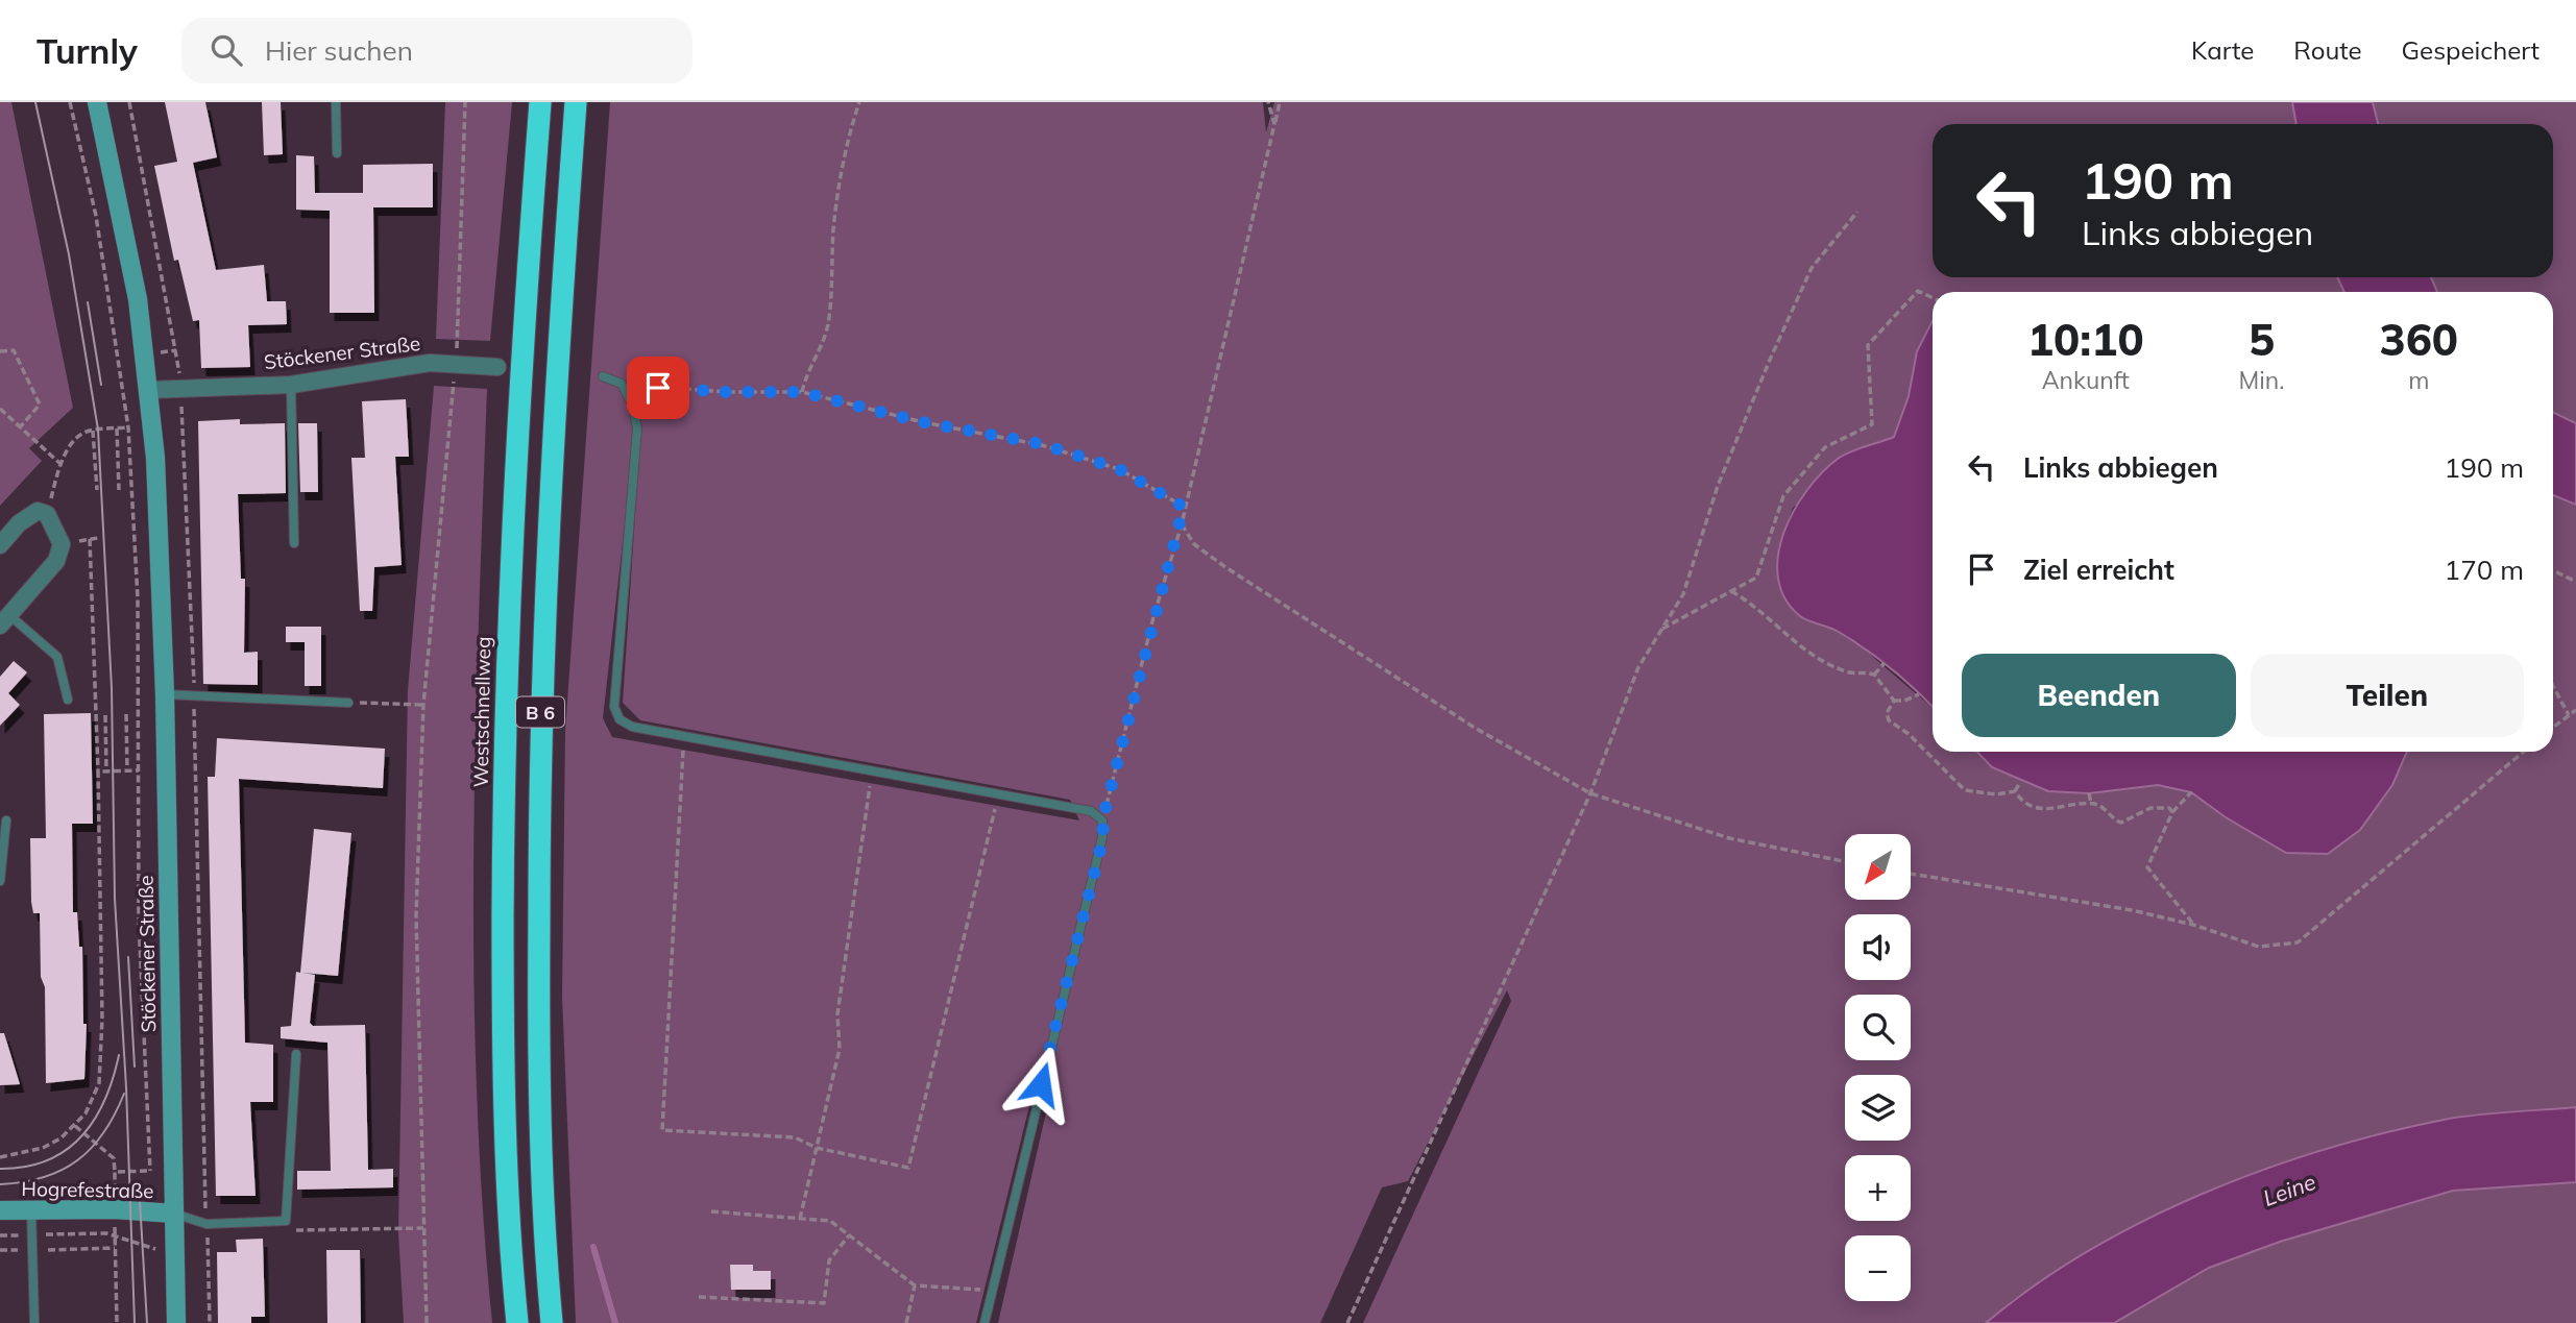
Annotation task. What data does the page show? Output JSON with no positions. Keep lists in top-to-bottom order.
{
  "streets": {
    "highway": ["Westschnellweg", "B 6"],
    "street": ["Stöckener Straße", "Hogrefestraße"]
  },
  "crossings": [
    ["Stöckener Straße", "Hogrefestraße"]
  ],
  "water": ["Leine"],
  "north": "bottom left",
  "page": {
    "header": "Turnly",
    "search": "Hier suchen",
    "nav": ["Karte", "Route", "Gespeichert"],
    "turn": ["190 m", "Links abbiegen"],
    "eta": [
      "10:10",
      "Ankunft",
      "5",
      "Min.",
      "360",
      "m"
    ],
    "list": [
      {
        "name": "Links abbiegen",
        "value": "190 m"
      },
      {
        "name": "Ziel erreicht",
        "value": "170 m"
      }
    ],
    "buttons": ["Beenden", "Teilen"],
    "map_buttons": ["+", "−"]
  }
}
